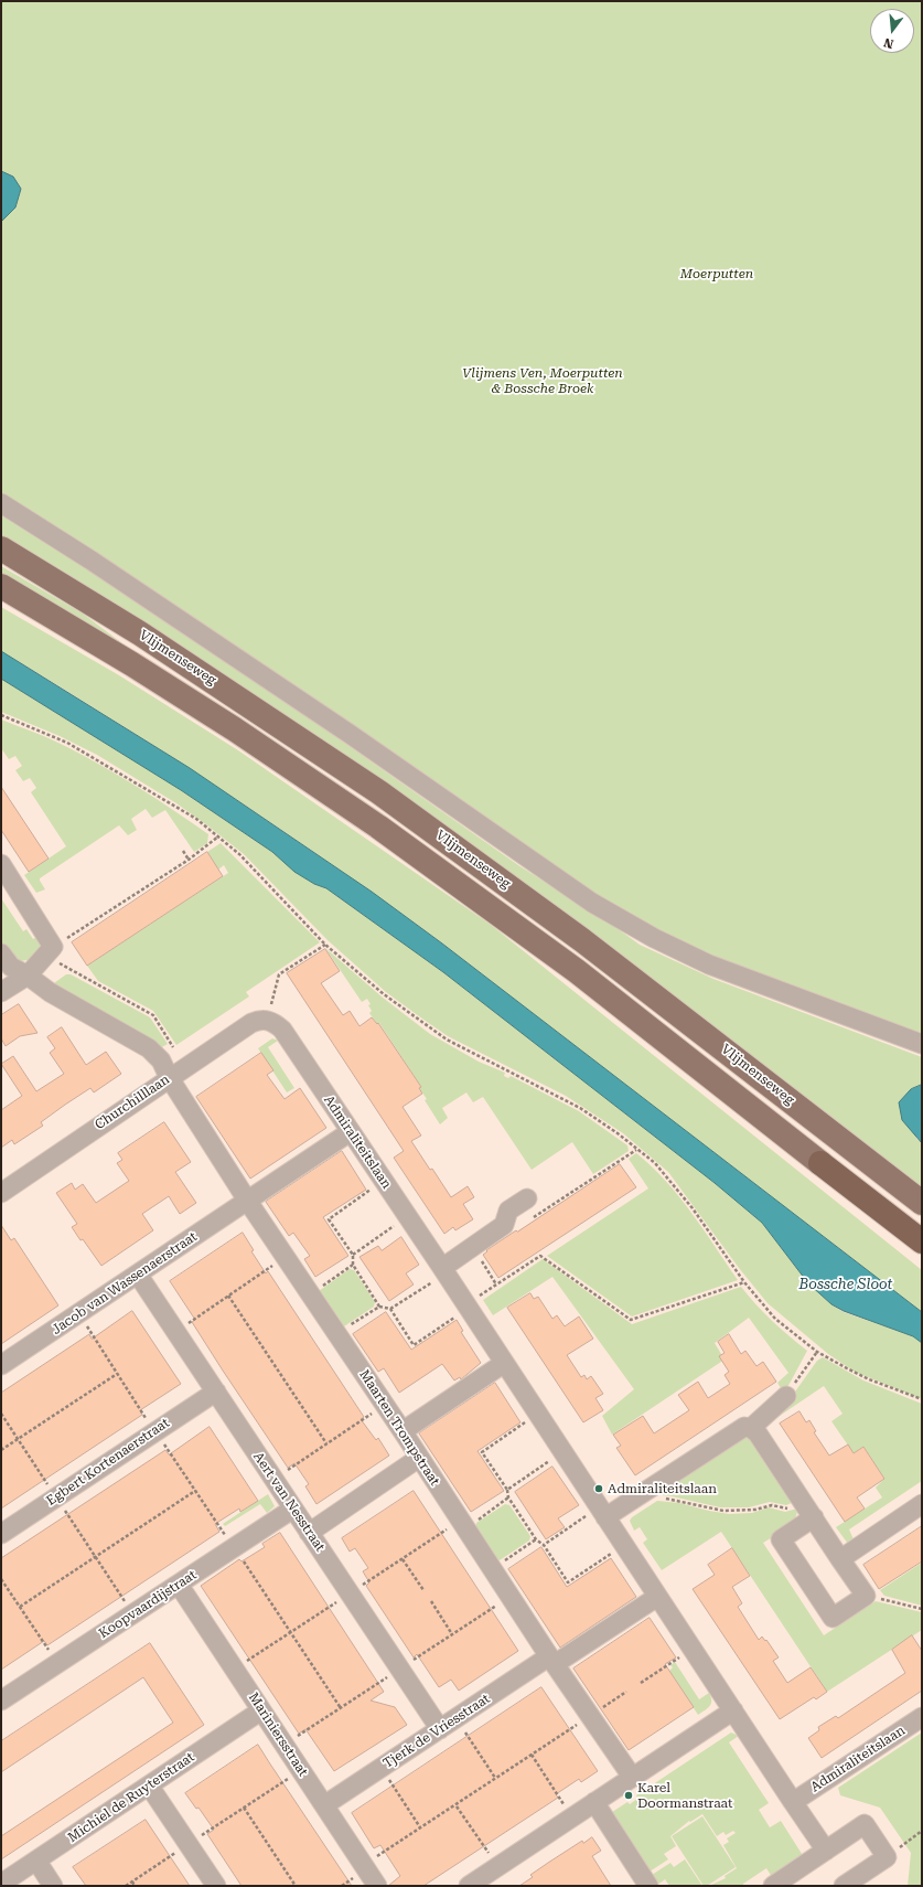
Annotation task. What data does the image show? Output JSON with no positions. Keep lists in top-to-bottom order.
{
  "streets": {
    "main road": ["Vlijmenseweg"],
    "street": [
      "Churchilllaan",
      "Admiraliteitslaan",
      "Jacob van Wassenaerstraat",
      "Maarten Trompstraat",
      "Egbert Kortenaerstraat",
      "Aert van Nesstraat",
      "Koopvaardijstraat",
      "Tjerk de Vriesstraat",
      "Mariniersstraat",
      "Michiel de Ruyterstraat"
    ]
  },
  "crossings": [
    ["Churchilllaan", "Admiraliteitslaan"],
    ["Churchilllaan", "Maarten Trompstraat"],
    ["Admiraliteitslaan", "Jacob van Wassenaerstraat"],
    ["Admiraliteitslaan", "Tjerk de Vriesstraat"],
    ["Jacob van Wassenaerstraat", "Maarten Trompstraat"],
    ["Jacob van Wassenaerstraat", "Aert van Nesstraat"],
    ["Maarten Trompstraat", "Tjerk de Vriesstraat"],
    ["Egbert Kortenaerstraat", "Aert van Nesstraat"],
    ["Aert van Nesstraat", "Koopvaardijstraat"],
    ["Aert van Nesstraat", "Tjerk de Vriesstraat"],
    ["Koopvaardijstraat", "Mariniersstraat"],
    ["Tjerk de Vriesstraat", "Mariniersstraat"],
    ["Mariniersstraat", "Michiel de Ruyterstraat"]
  ],
  "water": ["Bossche Sloot"],
  "parks": ["Moerputten", "Vlijmens Ven, Moerputten & Bossche Broek"],
  "places": ["Admiraliteitslaan", "Karel Doormanstraat"],
  "north": "bottom"
}
